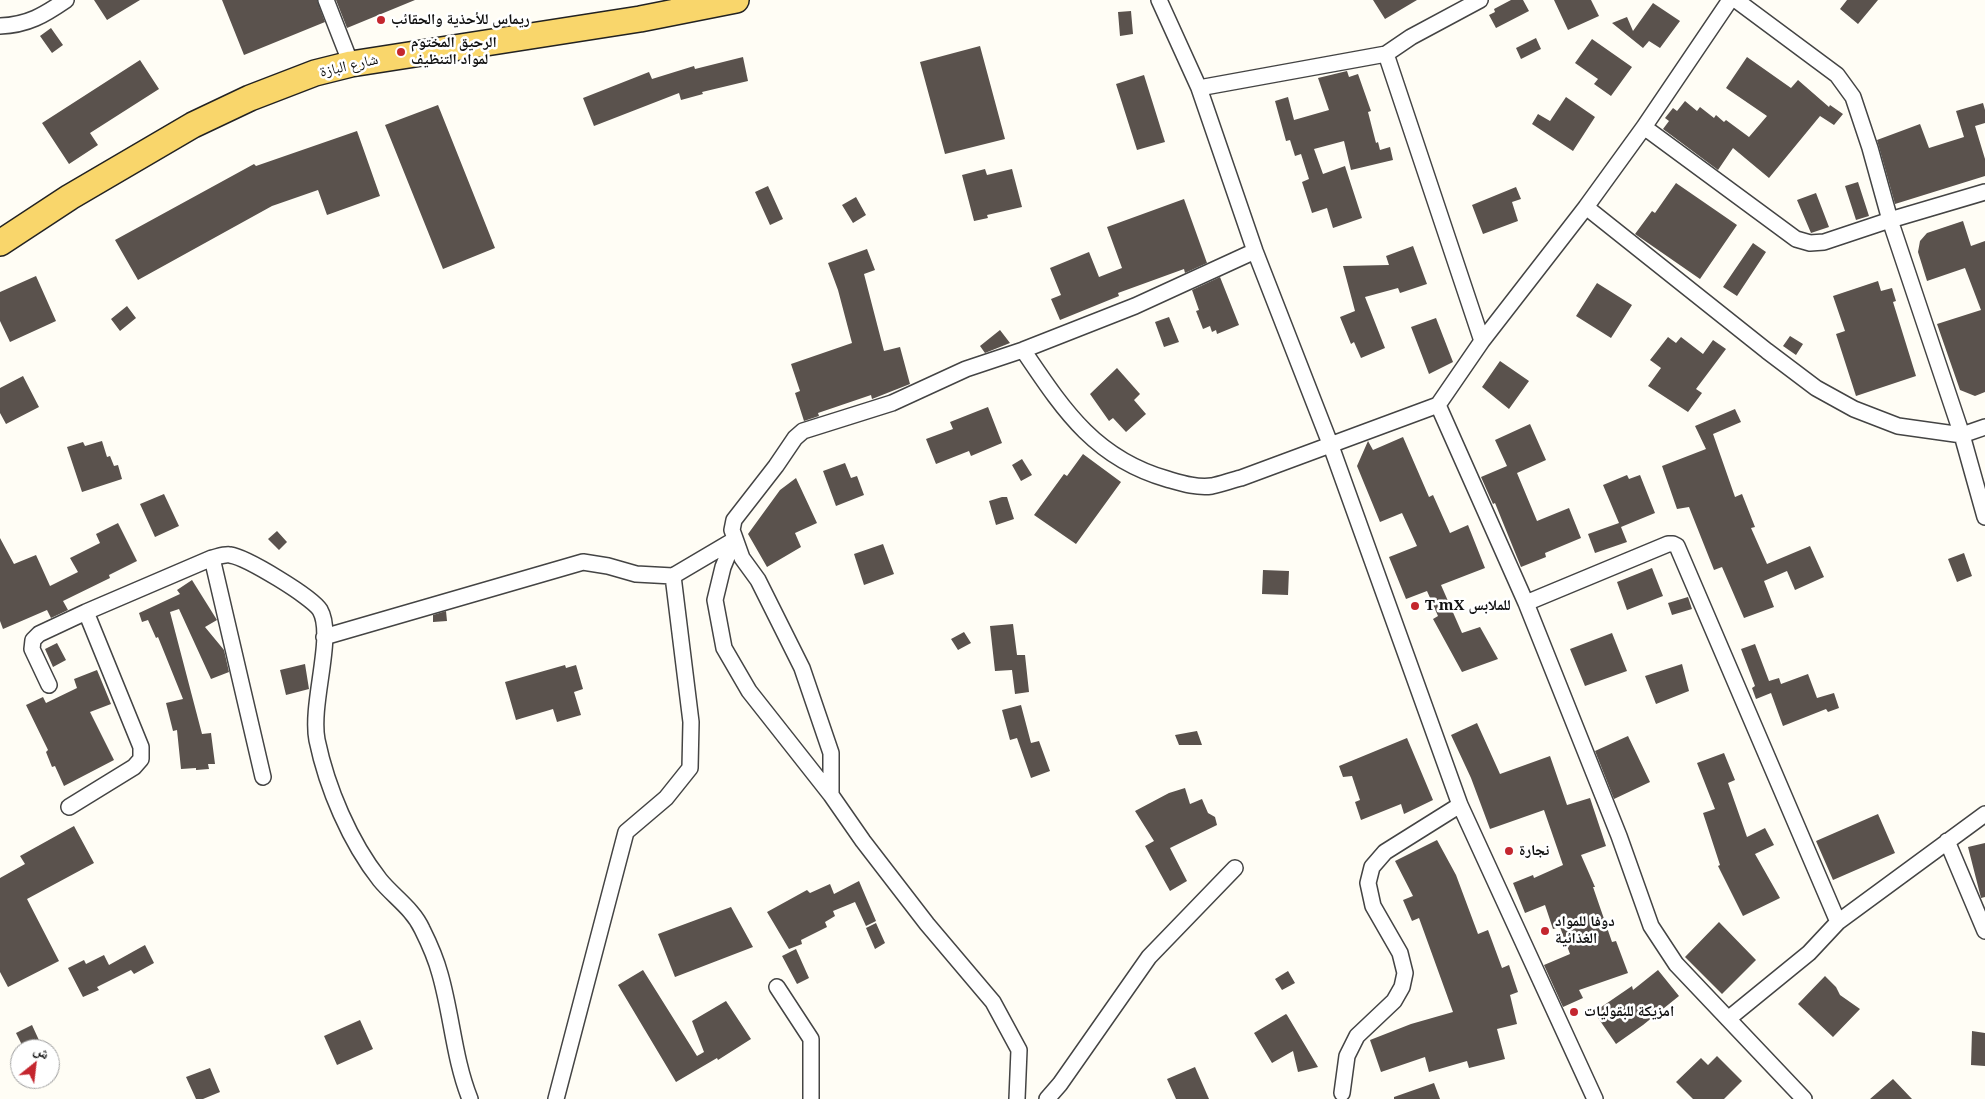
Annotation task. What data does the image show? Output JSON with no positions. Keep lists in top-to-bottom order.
{
  "streets": {
    "main road": ["شارع البازة"]
  },
  "places": [
    "ريماس للأحذية والحقائب",
    "الرحيق المختوم لمواد التنظيف",
    "T mX للملابس",
    "نجارة",
    "دوفا للمواد الغذائية",
    "امزيكة للبقوليات"
  ],
  "north": "top right"
}
